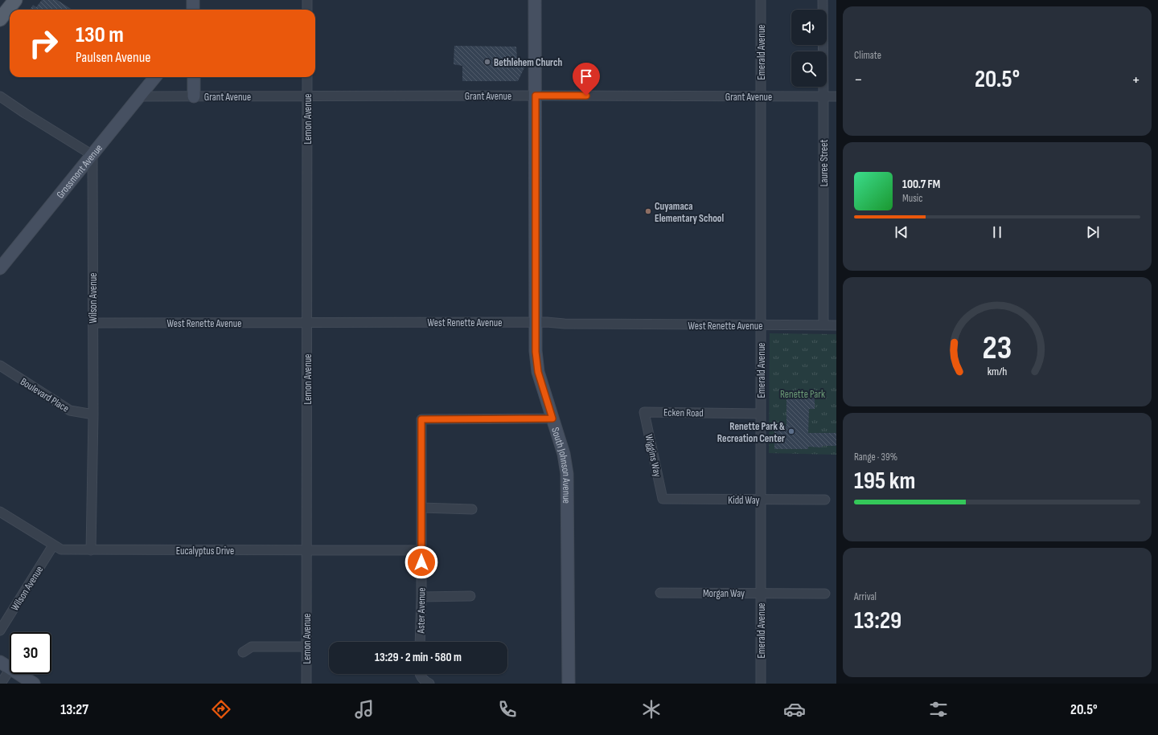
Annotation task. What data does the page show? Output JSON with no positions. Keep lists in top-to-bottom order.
{
  "streets": {
    "street": [
      "Emerald Avenue",
      "Grant Avenue",
      "Lemon Avenue",
      "Lauree Street",
      "Grossmont Avenue",
      "Wilson Avenue",
      "West Renette Avenue",
      "Boulevard Place",
      "Ecken Road",
      "Wiggins Way",
      "South Johnson Avenue",
      "Kidd Way",
      "Eucalyptus Drive",
      "Morgan Way",
      "Aster Avenue"
    ]
  },
  "crossings": [
    ["Emerald Avenue", "Grant Avenue"],
    ["Emerald Avenue", "West Renette Avenue"],
    ["Emerald Avenue", "Ecken Road"],
    ["Emerald Avenue", "Kidd Way"],
    ["Emerald Avenue", "Morgan Way"],
    ["Grant Avenue", "Lemon Avenue"],
    ["Grant Avenue", "Lauree Street"],
    ["Grant Avenue", "Grossmont Avenue"],
    ["Grant Avenue", "South Johnson Avenue"],
    ["Lemon Avenue", "West Renette Avenue"],
    ["Lemon Avenue", "Eucalyptus Drive"],
    ["Lauree Street", "West Renette Avenue"],
    ["Grossmont Avenue", "Wilson Avenue"],
    ["Wilson Avenue", "West Renette Avenue"],
    ["Wilson Avenue", "Boulevard Place"],
    ["Wilson Avenue", "Eucalyptus Drive"],
    ["West Renette Avenue", "South Johnson Avenue"],
    ["Ecken Road", "Wiggins Way"],
    ["Wiggins Way", "Kidd Way"],
    ["South Johnson Avenue", "Aster Avenue"],
    ["Eucalyptus Drive", "Aster Avenue"]
  ],
  "parks": ["Renette Park"],
  "places": ["Bethlehem Church", "Cuyamaca Elementary School", "Renette Park & Recreation Center"],
  "page": {
    "tile": [
      "Climate",
      ["Range · 39%", "195 km"],
      ["Arrival", "13:29"]
    ],
    "turn": ["130 m", "Paulsen Avenue"],
    "heat": ["−", "20.5°", "+"],
    "song": ["100.7 FM", "Music"],
    "limit": "30",
    "trip": "13:29 · 2 min · 580 m",
    "tabs": ["13:27", "20.5°"],
    "gauge": ["23", "km/h"]
  }
}
